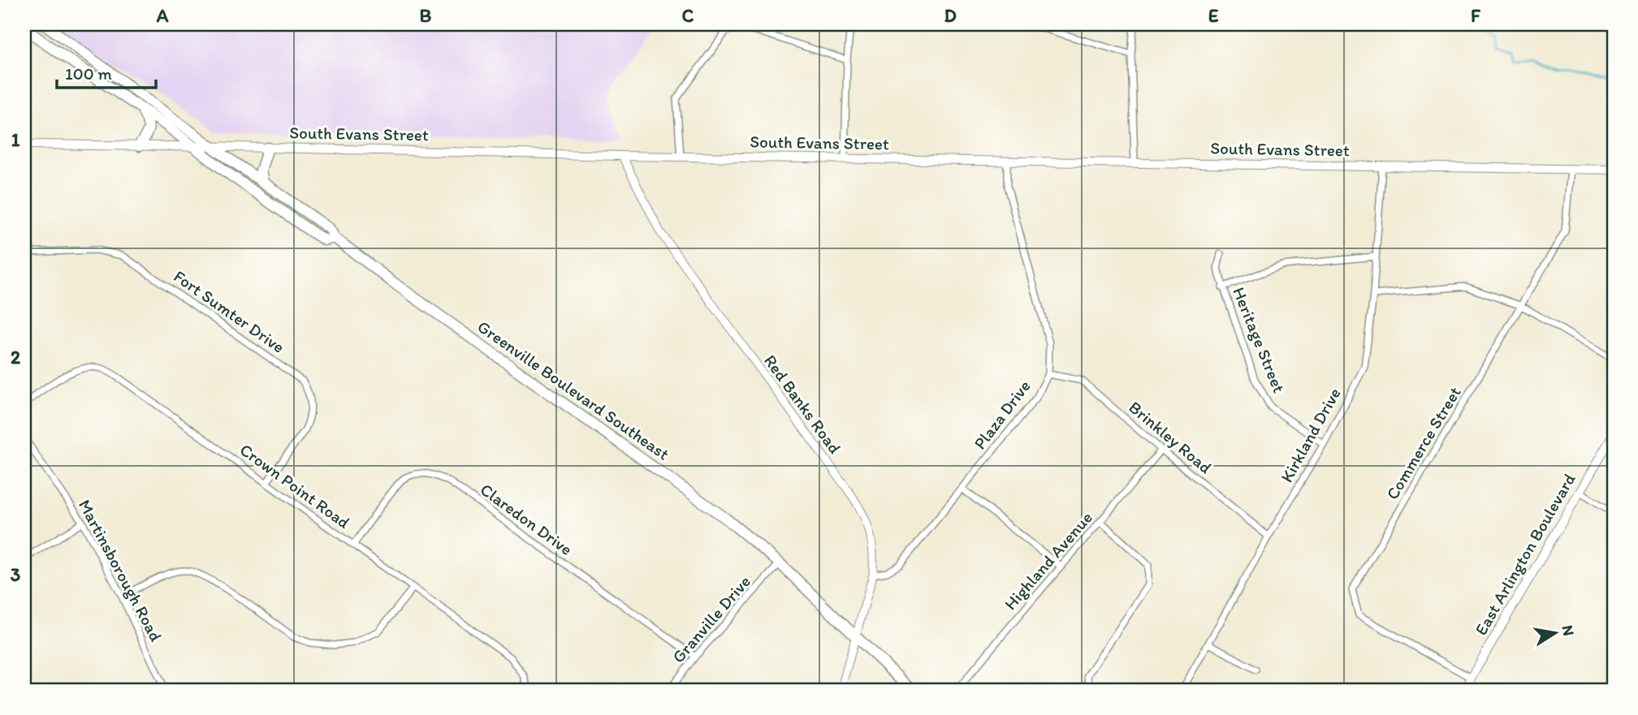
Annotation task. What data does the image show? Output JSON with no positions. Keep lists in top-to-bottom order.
{
  "streets": {
    "highway": ["Greenville Boulevard Southeast"],
    "main road": ["South Evans Street", "East Arlington Boulevard"],
    "street": [
      "Fort Sumter Drive",
      "Heritage Street",
      "Red Banks Road",
      "Plaza Drive",
      "Kirkland Drive",
      "Brinkley Road",
      "Commerce Street",
      "Crown Point Road",
      "Claredon Drive",
      "Highland Avenue",
      "Martinsborough Road",
      "Granville Drive"
    ]
  },
  "crossings": [
    ["South Evans Street", "Greenville Boulevard Southeast"],
    ["South Evans Street", "Red Banks Road"],
    ["South Evans Street", "Plaza Drive"],
    ["South Evans Street", "Kirkland Drive"],
    ["South Evans Street", "Commerce Street"],
    ["Fort Sumter Drive", "Crown Point Road"],
    ["Heritage Street", "Kirkland Drive"],
    ["Greenville Boulevard Southeast", "Red Banks Road"],
    ["Greenville Boulevard Southeast", "Granville Drive"],
    ["Red Banks Road", "Plaza Drive"],
    ["Plaza Drive", "Brinkley Road"],
    ["Kirkland Drive", "Brinkley Road"],
    ["Brinkley Road", "Highland Avenue"],
    ["Commerce Street", "East Arlington Boulevard"],
    ["Crown Point Road", "Claredon Drive"],
    ["Claredon Drive", "Granville Drive"]
  ],
  "scale_bar": "100 m",
  "north": "right",
  "grid": {
    "columns": [
      "A",
      "B",
      "C",
      "D",
      "E",
      "F"
    ],
    "rows": ["1", "2", "3"]
  }
}
